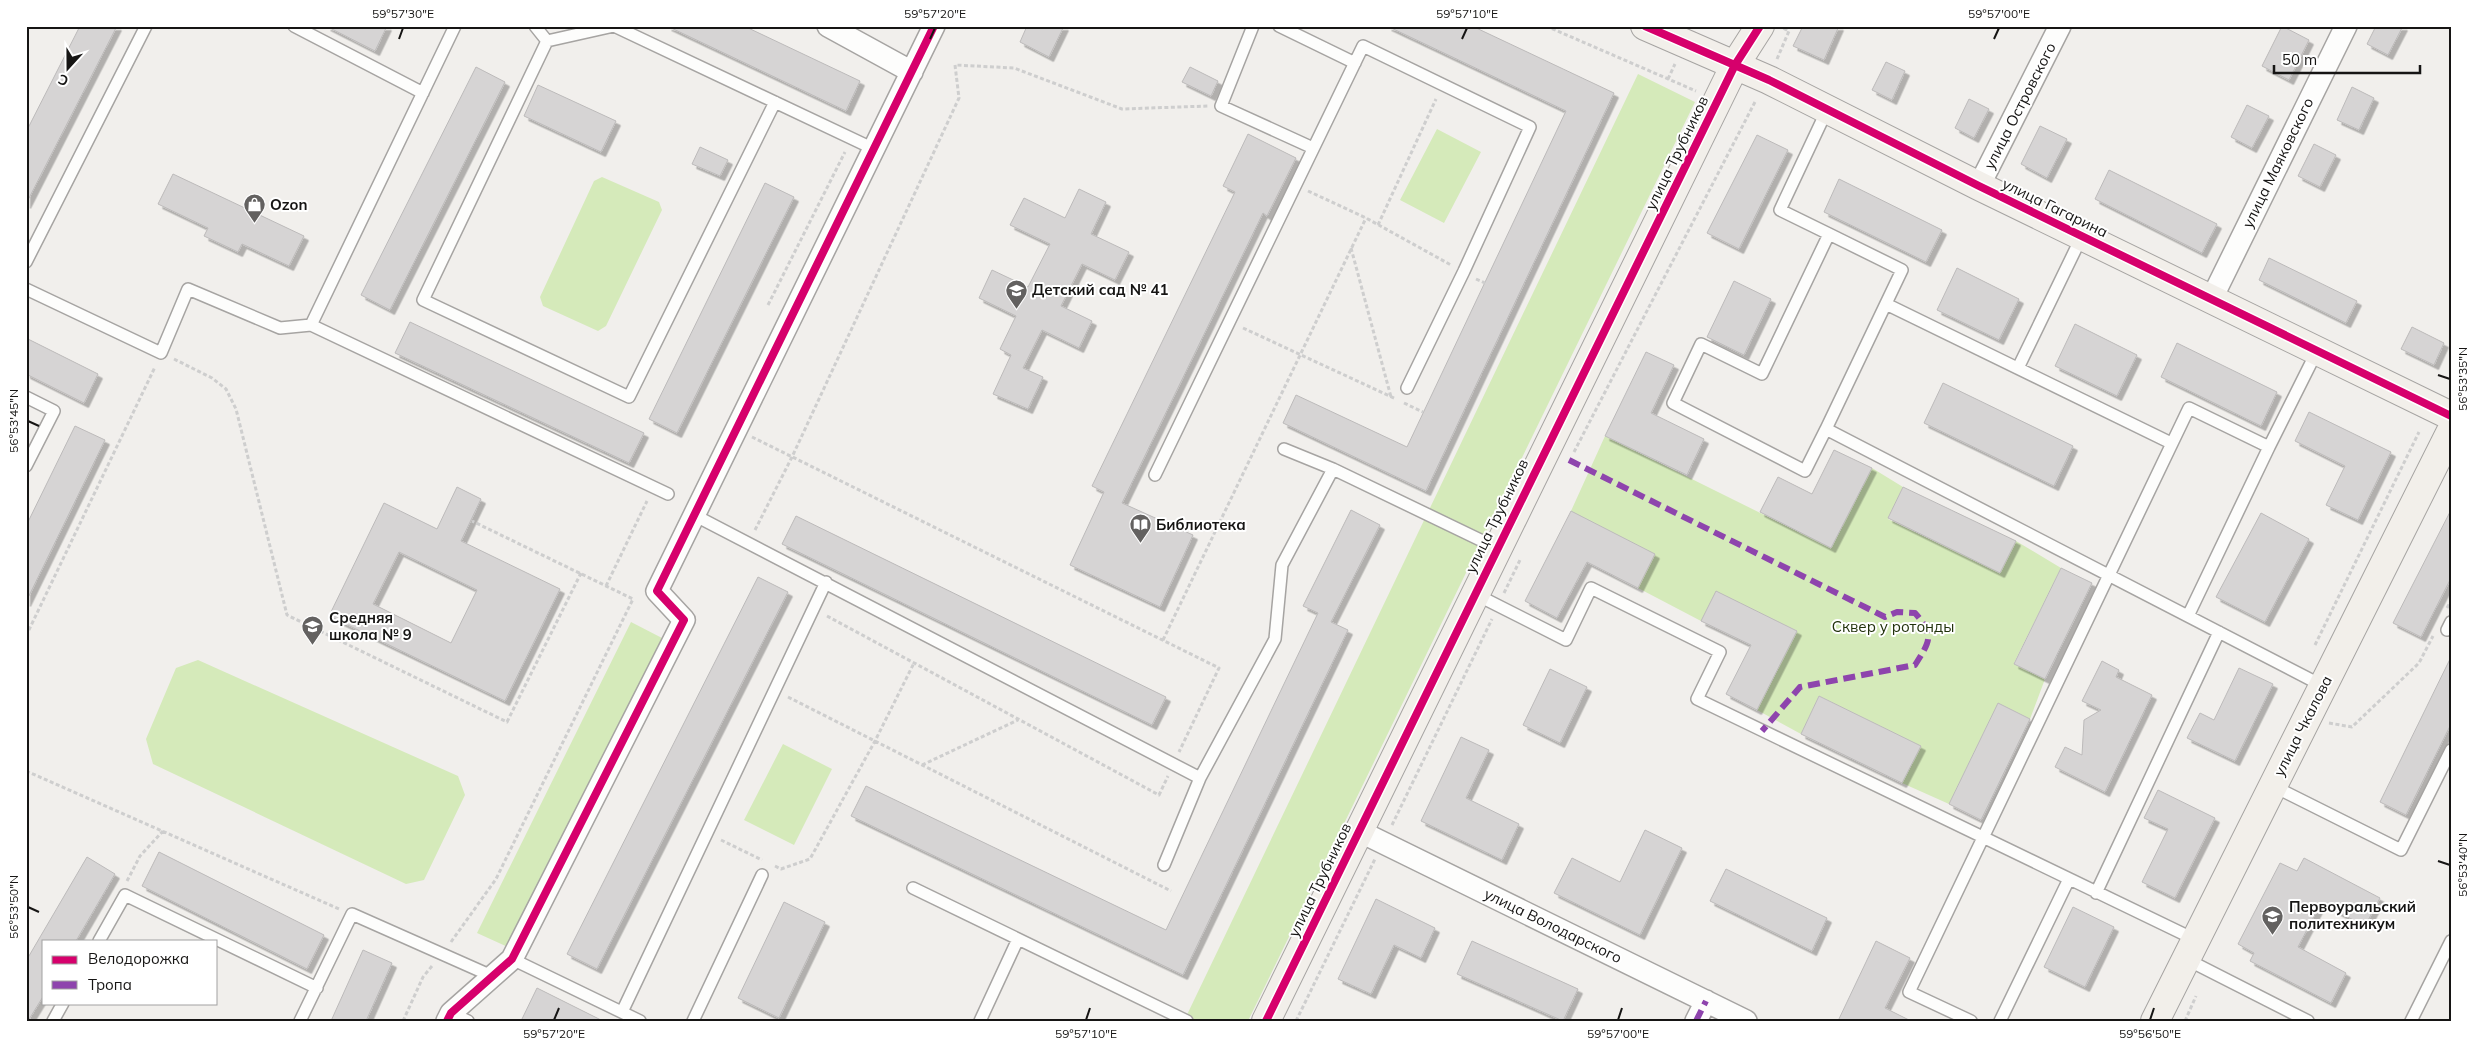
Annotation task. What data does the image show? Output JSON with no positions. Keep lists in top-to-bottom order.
{
  "streets": {
    "street": [
      "улица Островского",
      "улица Трубников",
      "улица Маяковского",
      "улица Гагарина",
      "улица Чкалова",
      "улица Володарского"
    ]
  },
  "crossings": [
    ["улица Островского", "улица Гагарина"],
    ["улица Трубников", "улица Гагарина"],
    ["улица Трубников", "улица Володарского"],
    ["улица Маяковского", "улица Гагарина"]
  ],
  "parks": ["Сквер у ротонды"],
  "places": {
    "shop": ["Ozon"],
    "school or university": ["Детский сад № 41", "Средняя школа № 9", "Первоуральский политехникум"],
    "library": ["Библиотека"]
  },
  "legend": ["Велодорожка", "Тропа"],
  "scale_bar": "50 m",
  "north": "bottom",
  "coordinates": [
    "59°57'30\"E",
    "59°57'20\"E",
    "59°57'10\"E",
    "59°57'00\"E",
    "56°53'35\"N",
    "56°53'45\"N",
    "56°53'40\"N",
    "56°53'50\"N",
    "59°56'50\"E"
  ]
}
